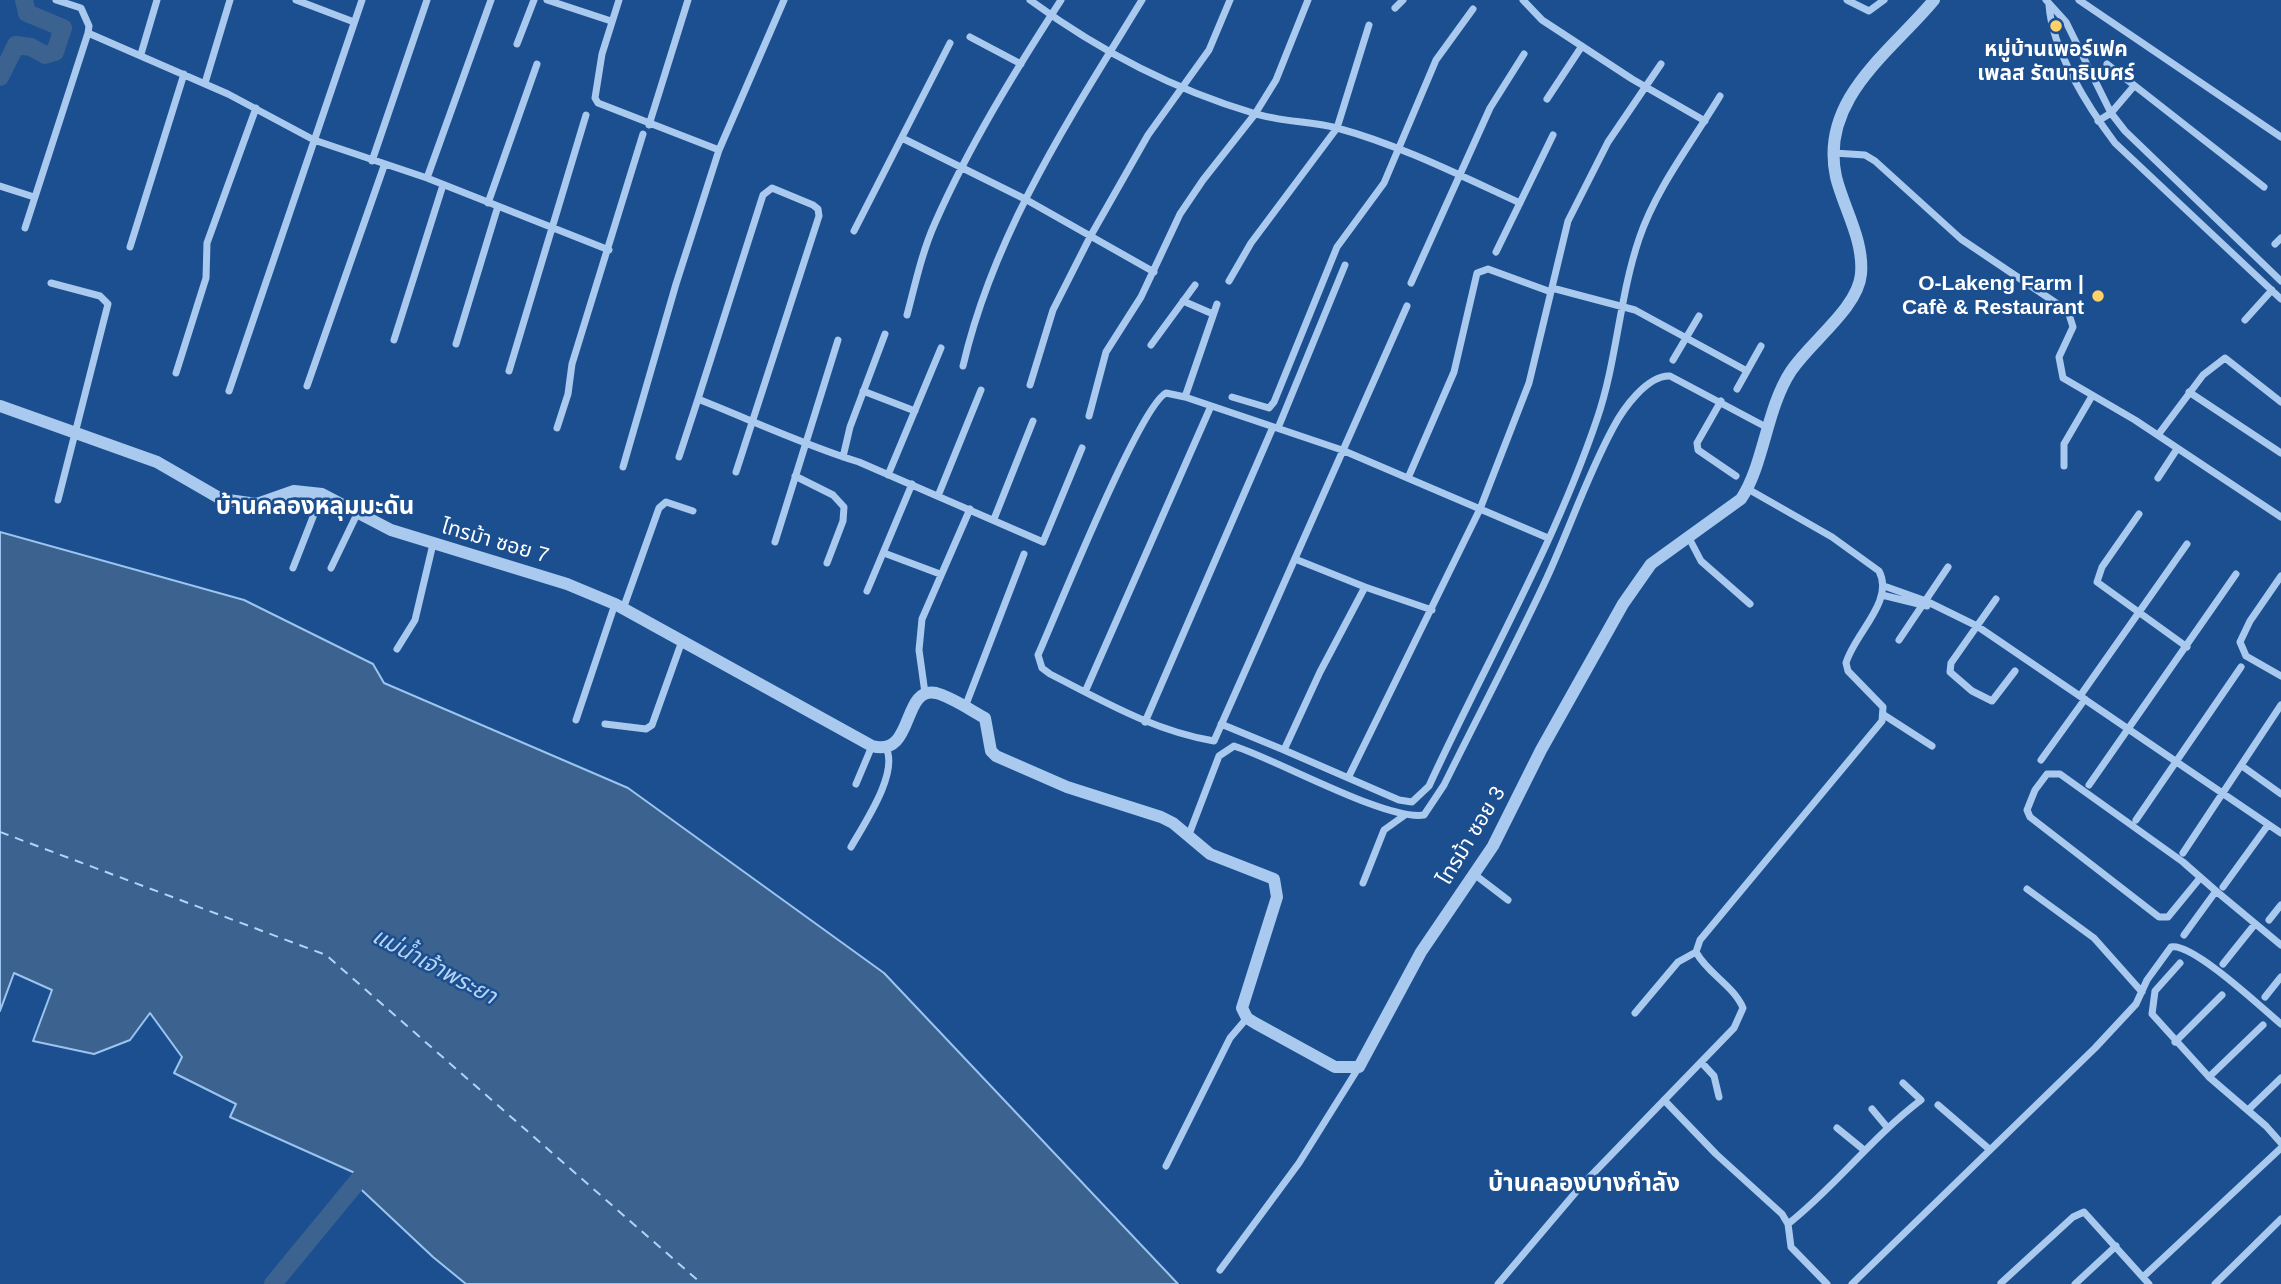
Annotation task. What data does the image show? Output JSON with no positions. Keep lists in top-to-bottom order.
{
  "streets": {
    "street": ["ไทรม้า ซอย 7", "ไทรม้า ซอย 3"]
  },
  "districts": ["บ้านคลองหลุมมะดัน", "บ้านคลองบางกำลัง"],
  "water": ["แม่น้ำเจ้าพระยา"],
  "places": ["หมู่บ้านเพอร์เฟค เพลส รัตนาธิเบศร์", "O-Lakeng Farm | Cafè & Restaurant"]
}
